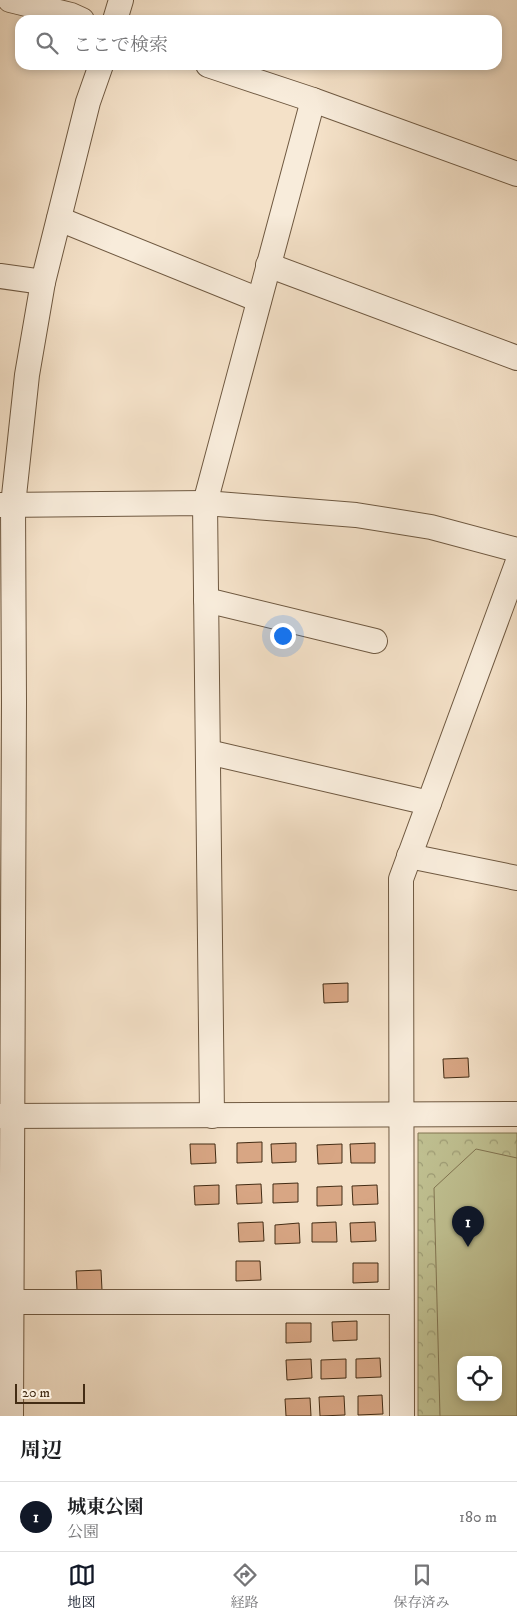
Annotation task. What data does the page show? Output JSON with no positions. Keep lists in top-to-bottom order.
{
  "scale_bar": "20 m",
  "page": {
    "search": "ここで検索",
    "pins": "1",
    "scale": "20 m",
    "heading": "周辺",
    "list": [
      {
        "mark": "1",
        "name": "城東公園",
        "note": "公園",
        "value": "180 m"
      }
    ],
    "nav": ["地図", "経路", "保存済み"]
  }
}
